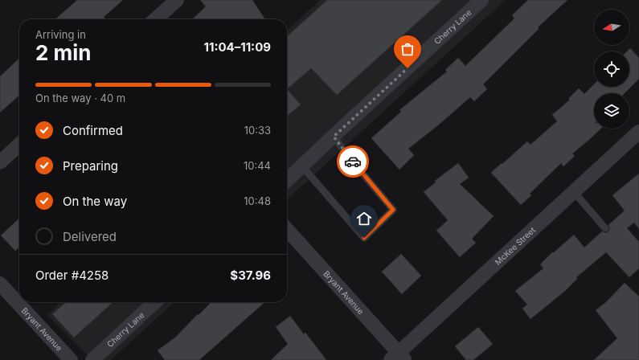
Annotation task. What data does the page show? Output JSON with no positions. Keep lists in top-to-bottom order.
{
  "streets": {
    "street": ["Cherry Lane", "McKee Street", "Bryant Avenue"]
  },
  "crossings": [
    ["McKee Street", "Bryant Avenue"]
  ],
  "north": "left",
  "page": {
    "heading": ["2 min", "Arriving in", "11:04–11:09"],
    "panel": ["Order #4258", "$37.96"],
    "bar": "On the way · 40 m",
    "list": [
      ["Confirmed", "10:33"],
      ["Preparing", "10:44"],
      ["On the way", "10:48"],
      "Delivered"
    ]
  }
}
